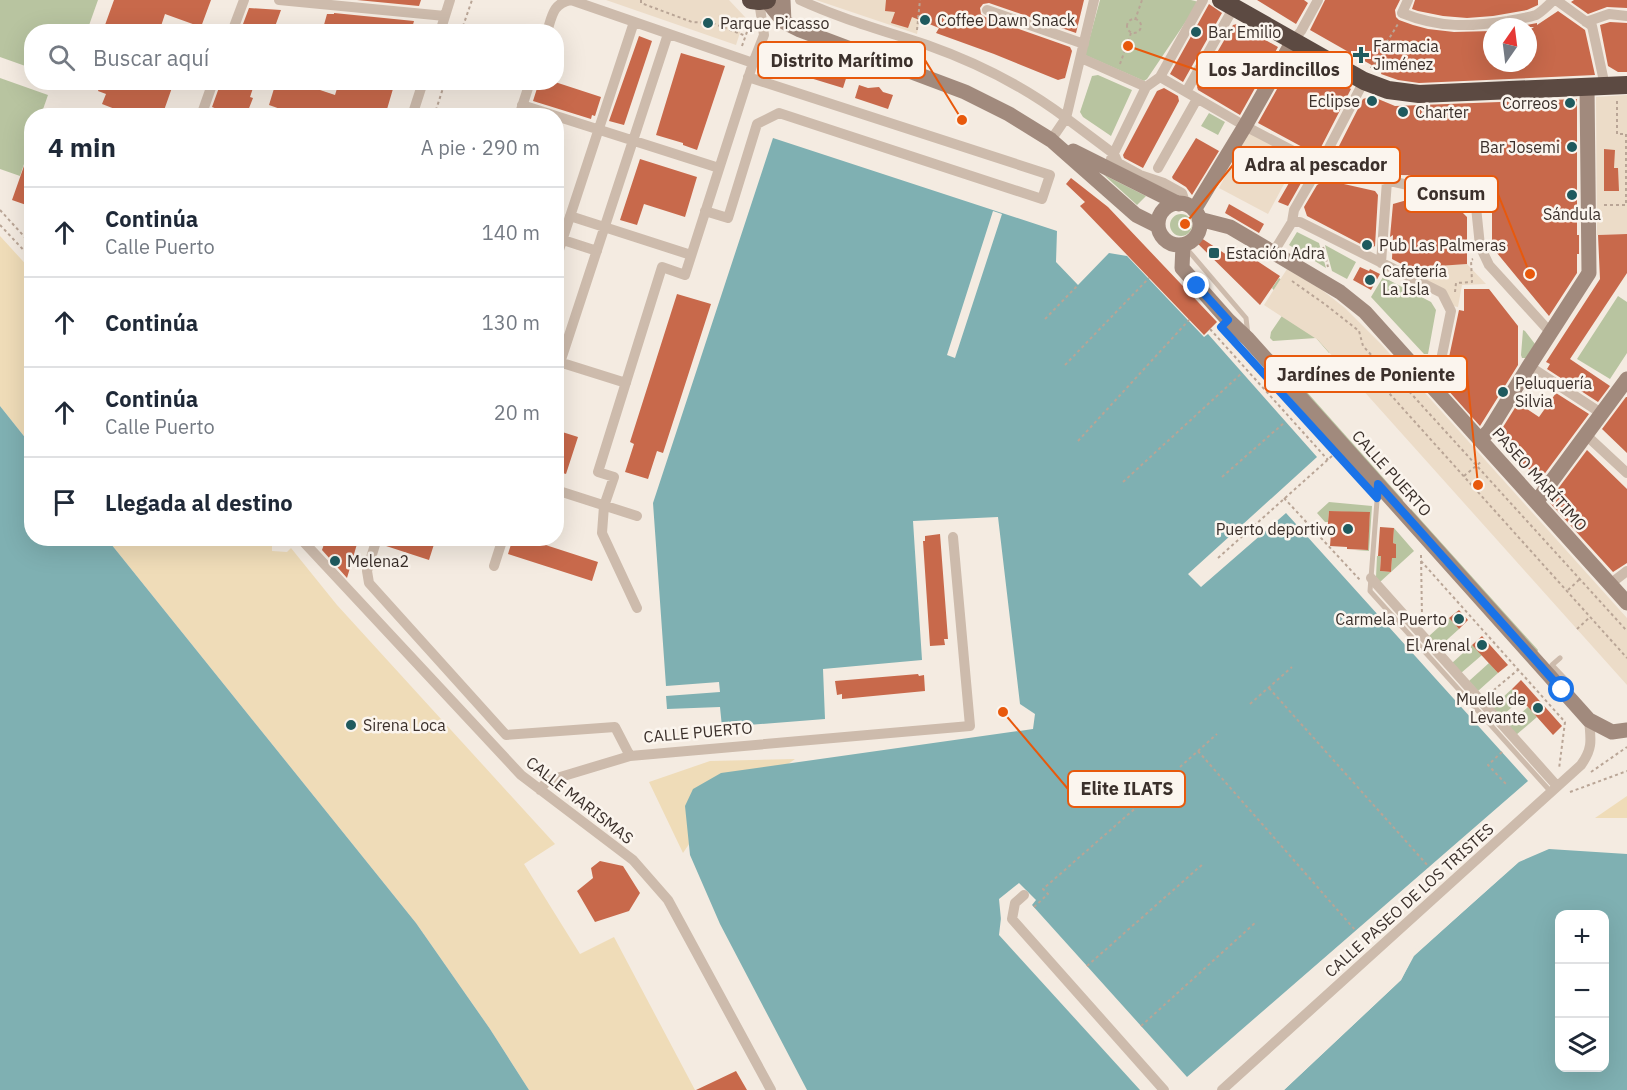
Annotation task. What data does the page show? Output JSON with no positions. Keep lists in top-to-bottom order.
{
  "streets": {
    "street": [
      "CALLE PUERTO",
      "PASEO MARÍTIMO",
      "CALLE MARISMAS",
      "CALLE PASEO DE LOS TRISTES"
    ]
  },
  "crossings": [
    ["CALLE PUERTO", "PASEO MARÍTIMO"],
    ["CALLE PUERTO", "CALLE PASEO DE LOS TRISTES"]
  ],
  "places": {
    "other": [
      "Coffee Dawn Snack",
      "Parque Picasso",
      "Bar Emilio",
      "Los Jardincillos",
      "Eclipse",
      "Correos",
      "Charter",
      "Distrito Marítimo",
      "Bar Josemi",
      "Sándula",
      "Adra al pescador",
      "Pub Las Palmeras",
      "Consum",
      "Cafetería La Isla",
      "Peluquería Silvia",
      "Jardínes de Poniente",
      "Puerto deportivo",
      "Melena2",
      "Carmela Puerto",
      "El Arenal",
      "Muelle de Levante",
      "Elite ILATS",
      "Sirena Loca"
    ],
    "health": ["Farmacia Jiménez"],
    "transit": ["Estación Adra"]
  },
  "north": "top",
  "page": {
    "search": "Buscar aquí",
    "heading": ["4 min", "A pie · 290 m"],
    "list": [
      ["Continúa", "Calle Puerto", "140 m"],
      ["Continúa", "130 m"],
      ["Continúa", "Calle Puerto", "20 m"],
      "Llegada al destino"
    ],
    "map_buttons": ["+", "−"]
  }
}
